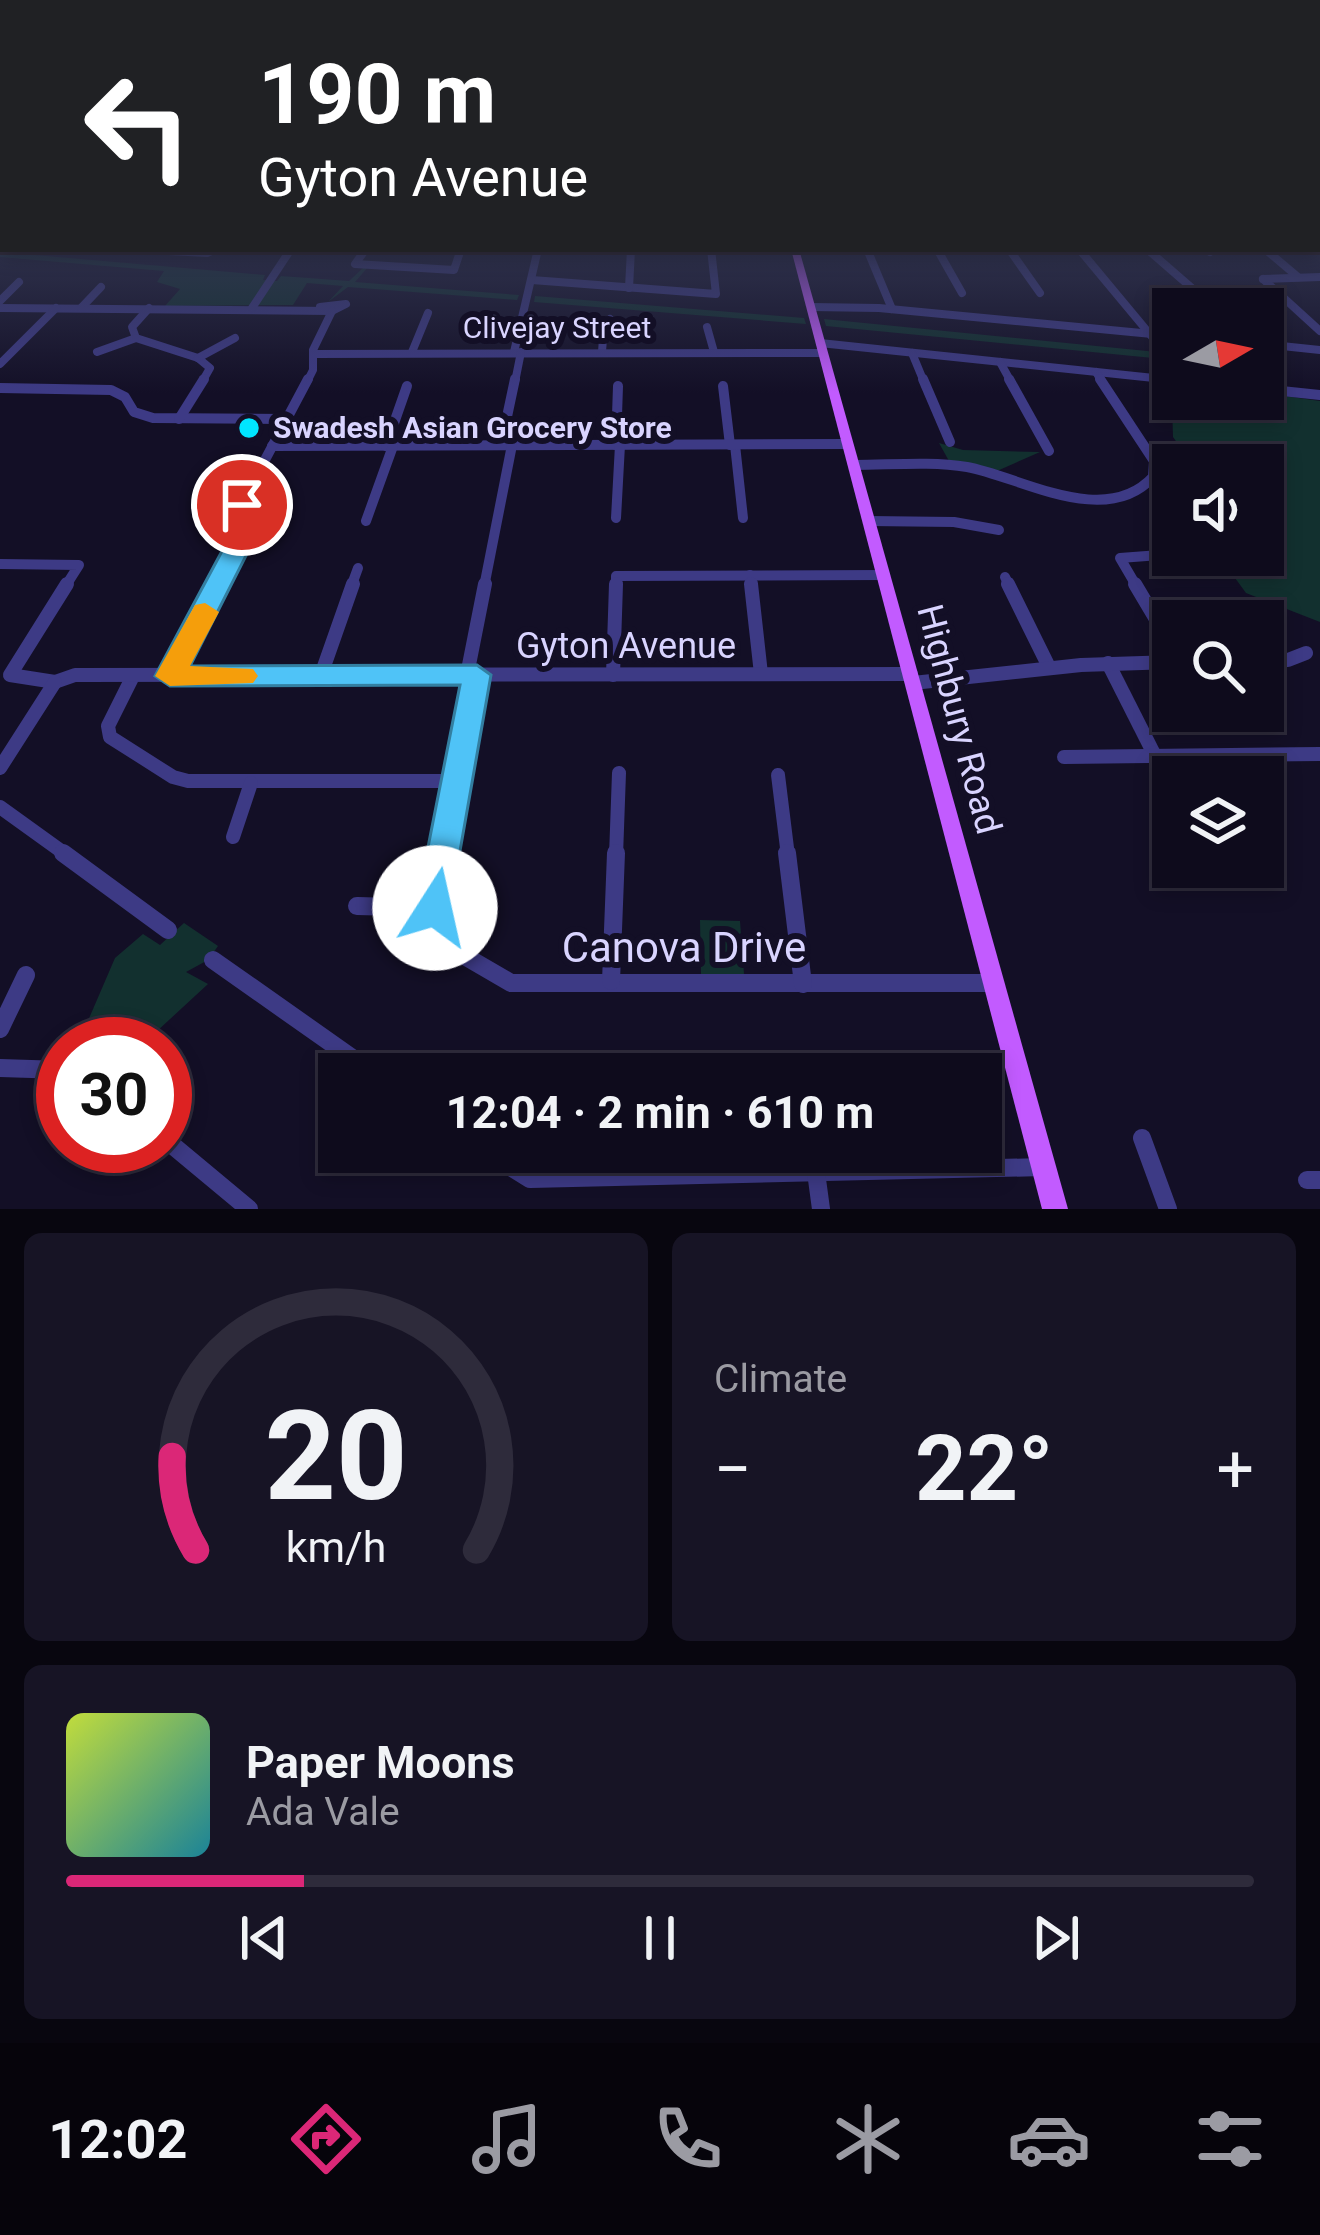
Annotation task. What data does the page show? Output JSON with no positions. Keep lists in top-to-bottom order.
{
  "streets": {
    "main road": ["Highbury Road"],
    "street": ["Clivejay Street", "Gyton Avenue", "Canova Drive"]
  },
  "crossings": [
    ["Clivejay Street", "Highbury Road"],
    ["Gyton Avenue", "Highbury Road"],
    ["Highbury Road", "Canova Drive"]
  ],
  "places": ["Swadesh Asian Grocery Store"],
  "north": "right",
  "page": {
    "turn": ["190 m", "Gyton Avenue"],
    "limit": "30",
    "trip": "12:04 · 2 min · 610 m",
    "tile": "Climate",
    "heat": ["−", "22°", "+"],
    "song": ["Paper Moons", "Ada Vale"],
    "tabs": "12:02",
    "gauge": ["20", "km/h"]
  }
}
